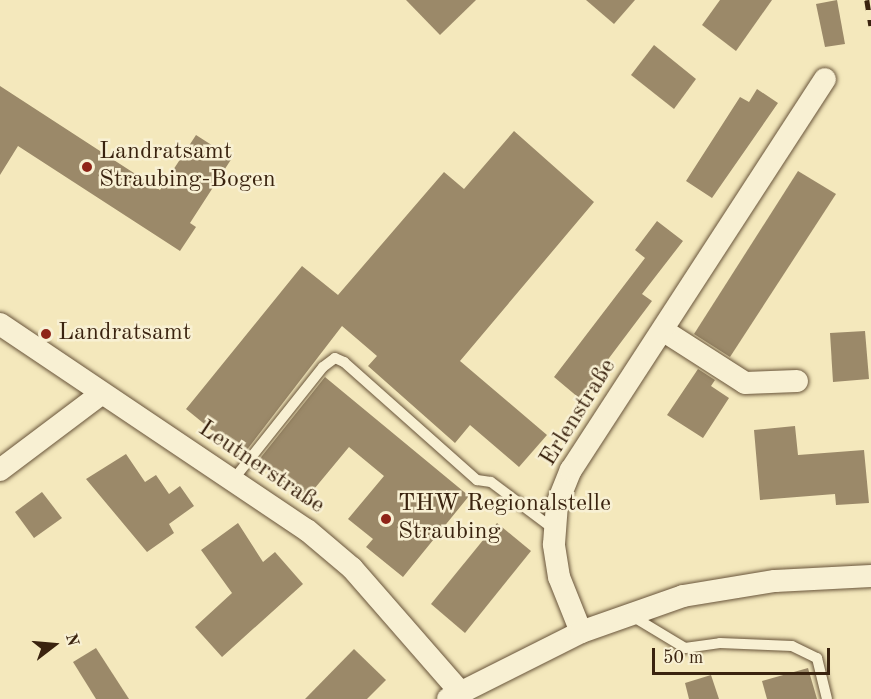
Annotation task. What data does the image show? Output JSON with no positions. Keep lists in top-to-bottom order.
{
  "streets": {
    "street": ["Erlenstraße", "Leutnerstraße"]
  },
  "places": ["Landratsamt Straubing-Bogen", "Landratsamt", "THW Regionalstelle Straubing"],
  "scale_bar": "50 m",
  "north": "right"
}
